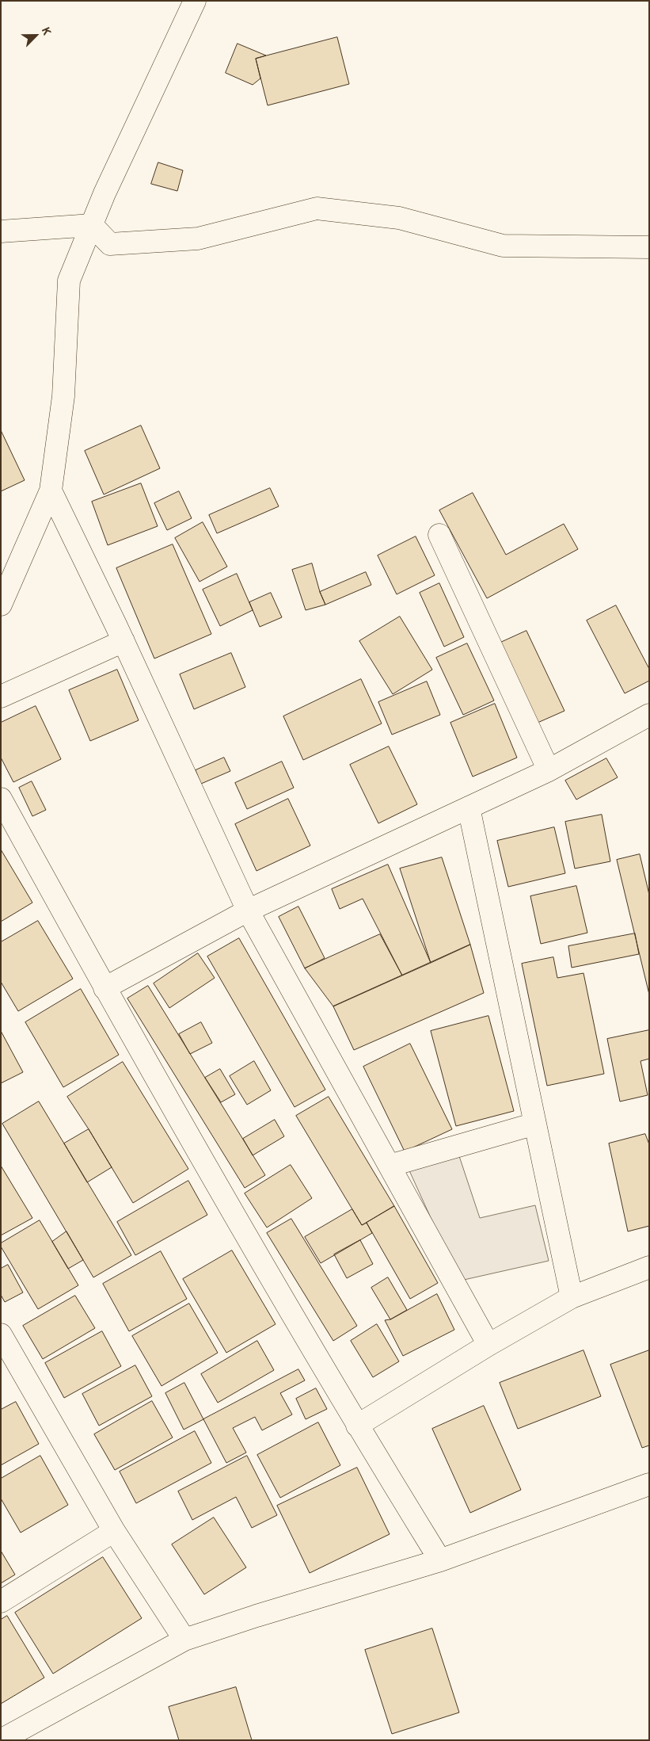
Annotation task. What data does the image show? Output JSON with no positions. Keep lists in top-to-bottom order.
{
  "north": "top right"
}
